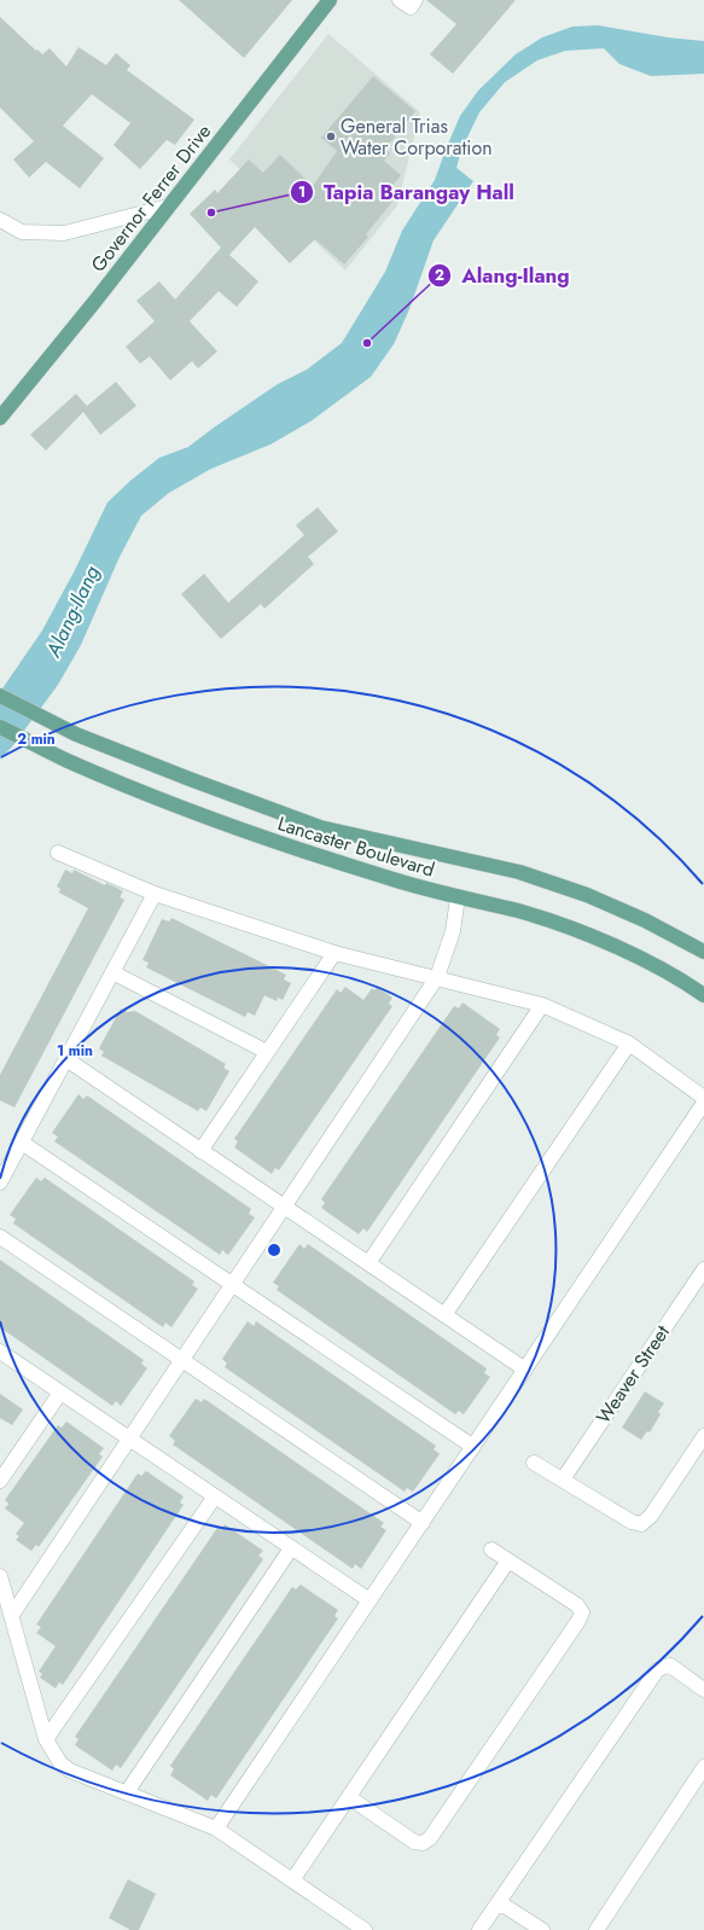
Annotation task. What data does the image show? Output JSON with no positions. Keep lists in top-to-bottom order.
{
  "streets": {
    "main road": ["Governor Ferrer Drive", "Lancaster Boulevard"],
    "street": ["Weaver Street"]
  },
  "water": ["Alang-Ilang"],
  "places": ["General Trias Water Corporation", "Tapia Barangay Hall", "Alang-Ilang"],
  "rings": ["2 min", "1 min"]
}
